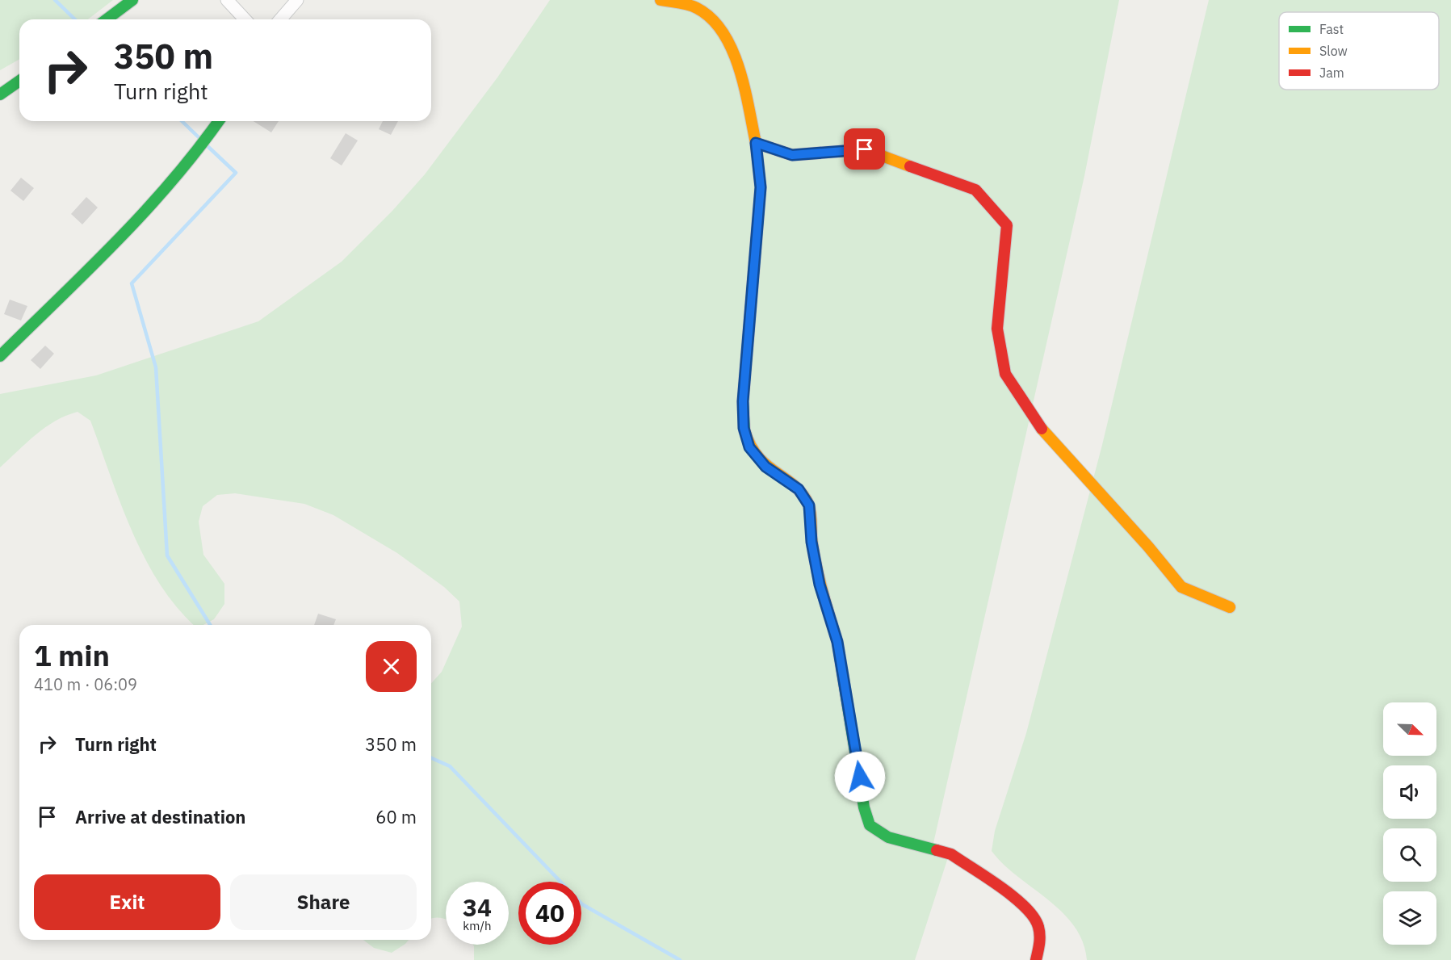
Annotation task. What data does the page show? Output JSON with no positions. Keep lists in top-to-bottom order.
{
  "legend": ["Fast", "Slow", "Jam"],
  "north": "bottom right",
  "page": {
    "turn": ["350 m", "Turn right"],
    "heading": ["1 min", "410 m · 06:09"],
    "list": [
      {
        "name": "Turn right",
        "value": "350 m"
      },
      {
        "name": "Arrive at destination",
        "value": "60 m"
      }
    ],
    "buttons": ["Exit", "Share"],
    "speed": "34 km/h",
    "limit": "40"
  }
}
